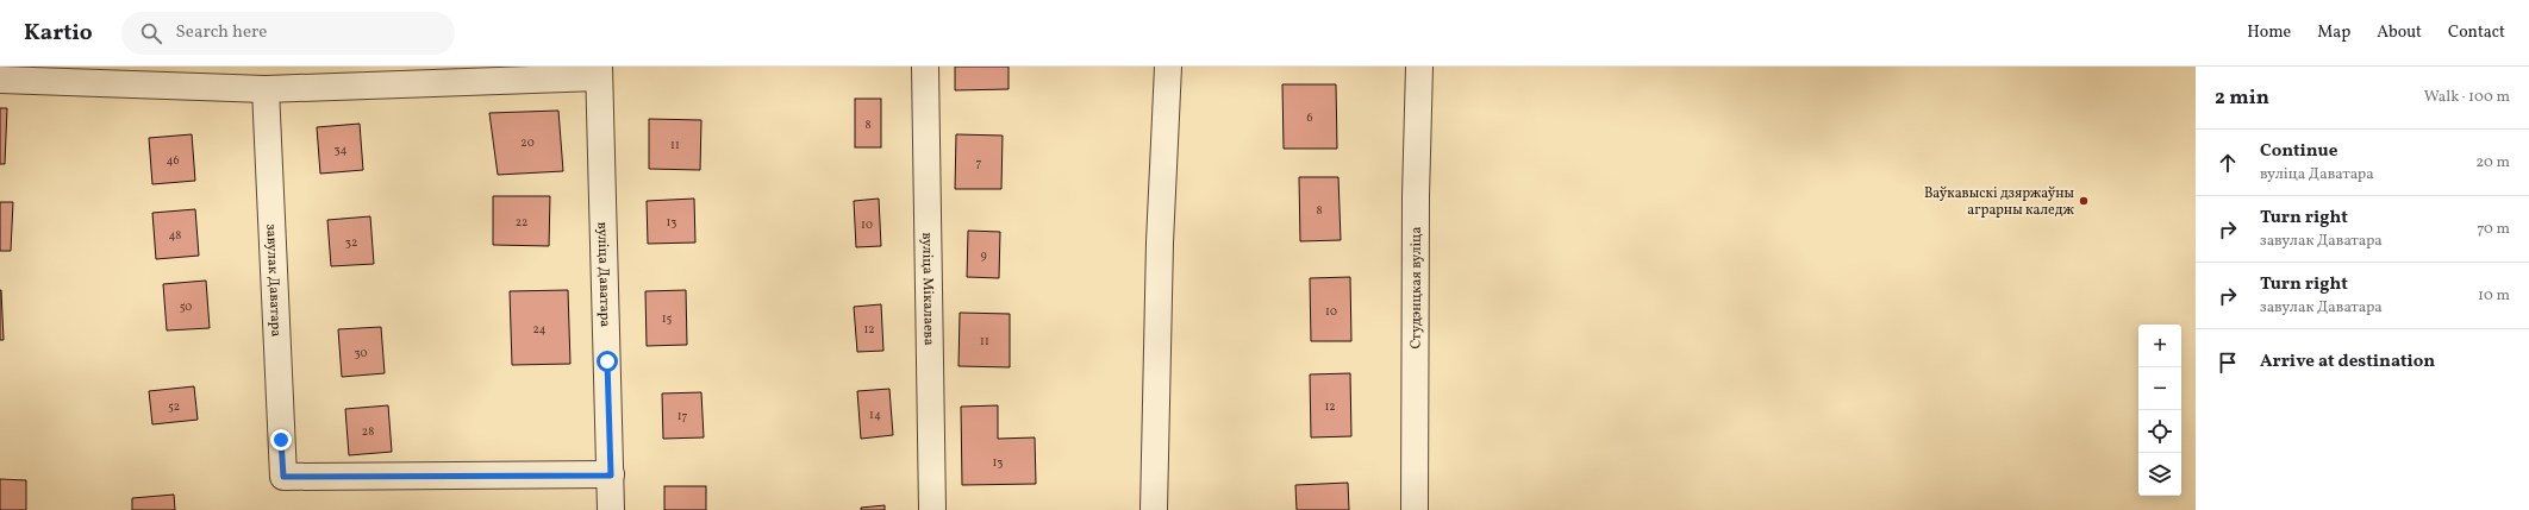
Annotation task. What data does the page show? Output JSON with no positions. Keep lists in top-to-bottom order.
{
  "streets": {
    "street": [
      "вуліца Даватара",
      "завулак Даватара",
      "вуліца Мікалаева",
      "Студэнцкая вуліца"
    ]
  },
  "crossings": [
    ["вуліца Даватара", "завулак Даватара"]
  ],
  "places": ["Ваўкавыскі дзяржаўны аграрны каледж"],
  "house_numbers": [
    "6",
    "8",
    "20",
    "11",
    "34",
    "46",
    "7",
    "8",
    "22",
    "13",
    "10",
    "48",
    "32",
    "9",
    "50",
    "10",
    "15",
    "24",
    "12",
    "11",
    "30",
    "52",
    "12",
    "14",
    "17",
    "28",
    "13"
  ],
  "page": {
    "header": "Kartio",
    "search": "Search here",
    "nav": [
      "Home",
      "Map",
      "About",
      "Contact"
    ],
    "heading": ["2 min", "Walk · 100 m"],
    "list": [
      ["Continue", "вуліца Даватара", "20 m"],
      ["Turn right", "завулак Даватара", "70 m"],
      ["Turn right", "завулак Даватара", "10 m"],
      "Arrive at destination"
    ],
    "map_buttons": ["+", "−"]
  }
}
